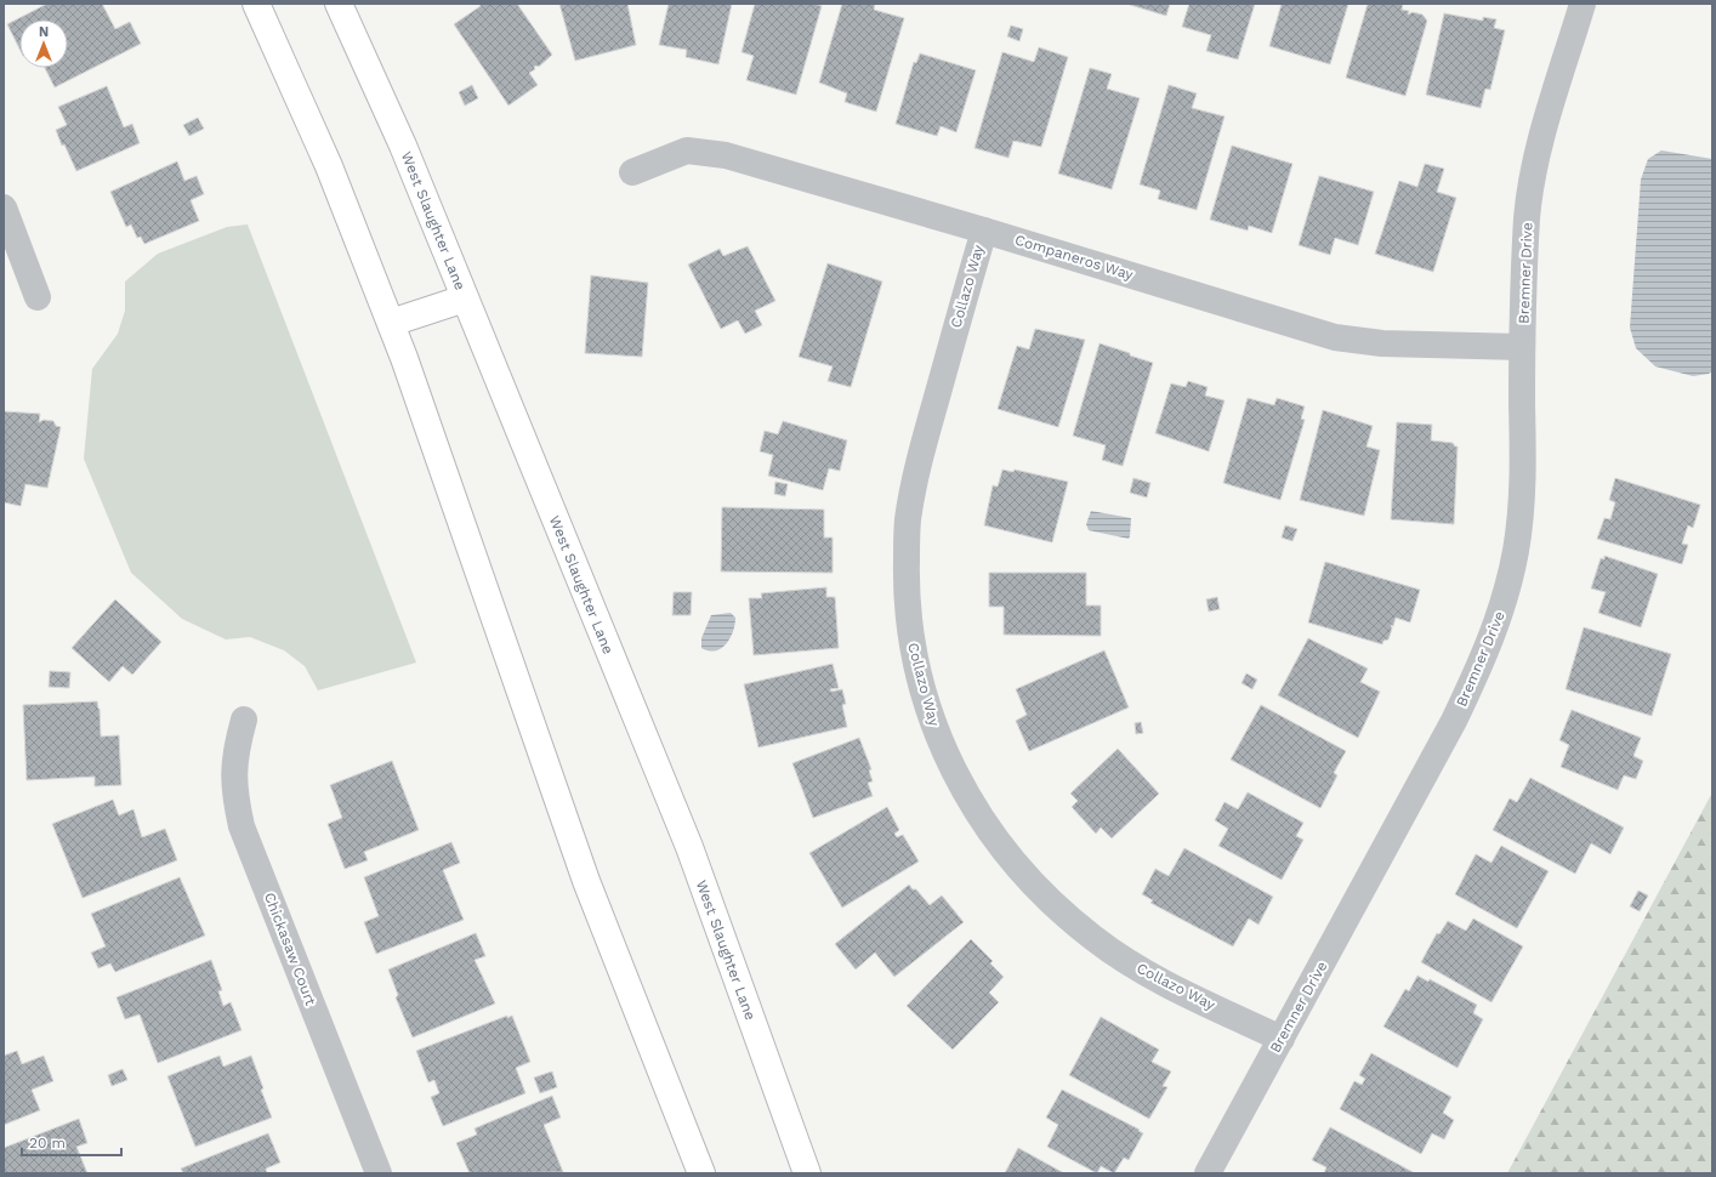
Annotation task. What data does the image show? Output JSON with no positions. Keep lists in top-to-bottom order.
{
  "streets": {
    "main road": ["West Slaughter Lane"],
    "street": [
      "Companeros Way",
      "Bremner Drive",
      "Collazo Way",
      "Chickasaw Court"
    ]
  },
  "crossings": [
    ["Companeros Way", "Bremner Drive"],
    ["Companeros Way", "Collazo Way"],
    ["Bremner Drive", "Collazo Way"]
  ],
  "scale_bar": "20 m",
  "north": "top"
}
